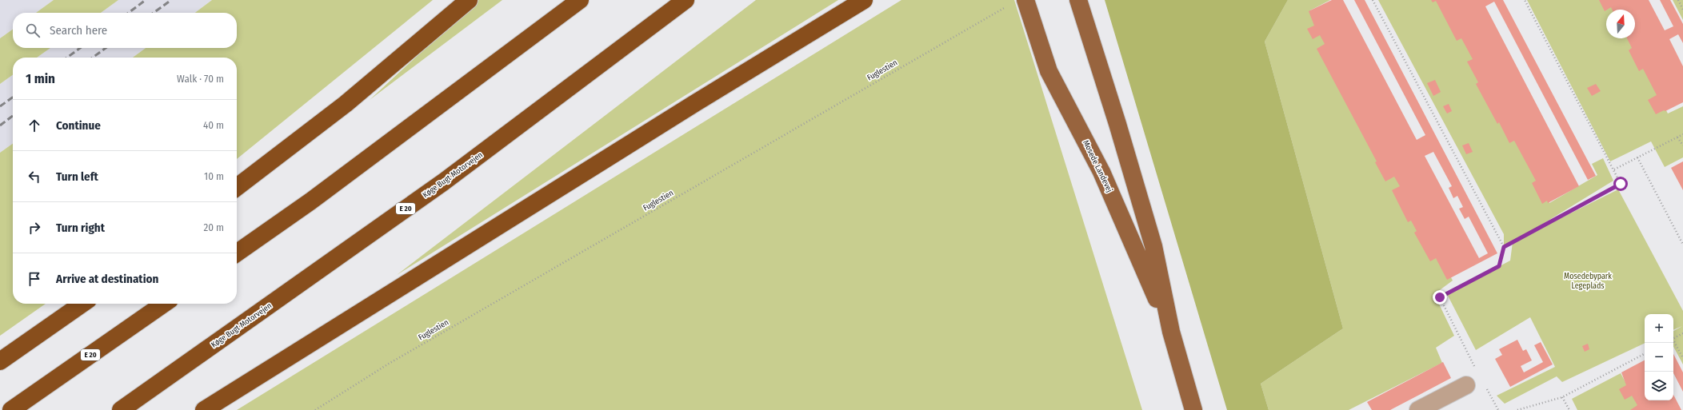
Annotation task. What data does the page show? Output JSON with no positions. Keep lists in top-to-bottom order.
{
  "streets": {
    "highway": ["Køge Bugt Motorvejen", "E 20"],
    "main road": ["Mosede Landevej"],
    "path": ["Fuglestien"]
  },
  "crossings": [
    ["Fuglestien", "Mosede Landevej"]
  ],
  "parks": ["Mosedebypark Legeplads"],
  "north": "top",
  "page": {
    "search": "Search here",
    "heading": ["1 min", "Walk · 70 m"],
    "list": [
      ["Continue", "40 m"],
      ["Turn left", "10 m"],
      ["Turn right", "20 m"],
      "Arrive at destination"
    ],
    "map_buttons": ["+", "−"]
  }
}
